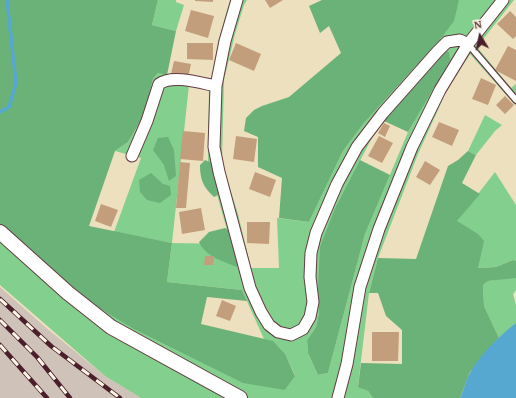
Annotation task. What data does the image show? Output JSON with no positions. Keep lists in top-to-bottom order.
{
  "north": "top"
}
